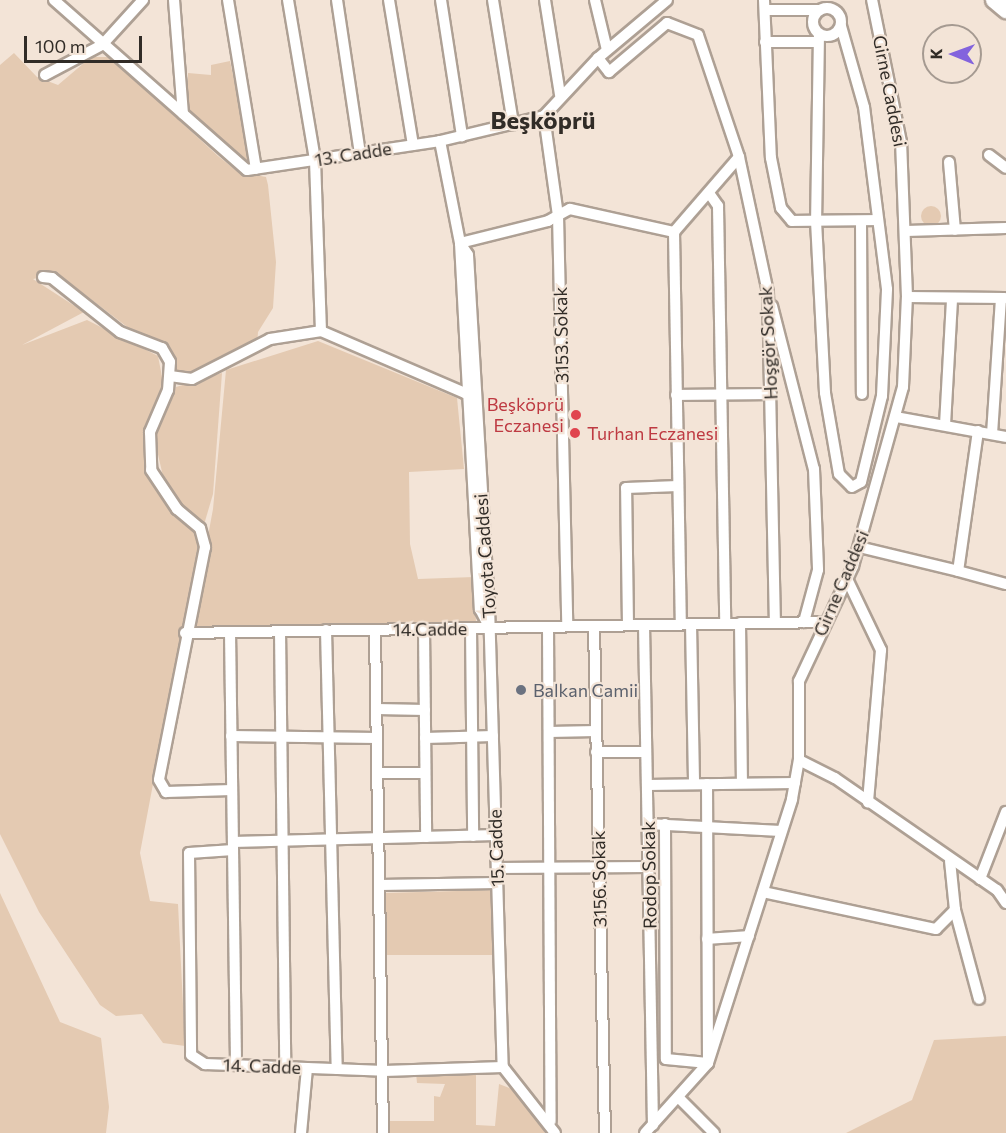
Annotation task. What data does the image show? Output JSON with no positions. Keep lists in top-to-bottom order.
{
  "streets": {
    "street": [
      "Girne Caddesi",
      "13. Cadde",
      "3153. Sokak",
      "Hoşgör Sokak",
      "Toyota Caddesi",
      "14.Cadde",
      "15. Cadde",
      "Rodop Sokak",
      "3156. Sokak",
      "14. Cadde"
    ]
  },
  "crossings": [
    ["Girne Caddesi", "14.Cadde"],
    ["Girne Caddesi", "Rodop Sokak"],
    ["13. Cadde", "3153. Sokak"],
    ["13. Cadde", "Toyota Caddesi"],
    ["3153. Sokak", "14.Cadde"],
    ["Hoşgör Sokak", "14.Cadde"],
    ["Toyota Caddesi", "14.Cadde"],
    ["Toyota Caddesi", "15. Cadde"],
    ["14.Cadde", "15. Cadde"],
    ["14.Cadde", "Rodop Sokak"],
    ["14.Cadde", "3156. Sokak"],
    ["15. Cadde", "14. Cadde"]
  ],
  "districts": ["Beşköprü"],
  "places": ["Beşköprü Eczanesi", "Turhan Eczanesi", "Balkan Camii"],
  "scale_bar": "100 m",
  "north": "left"
}
